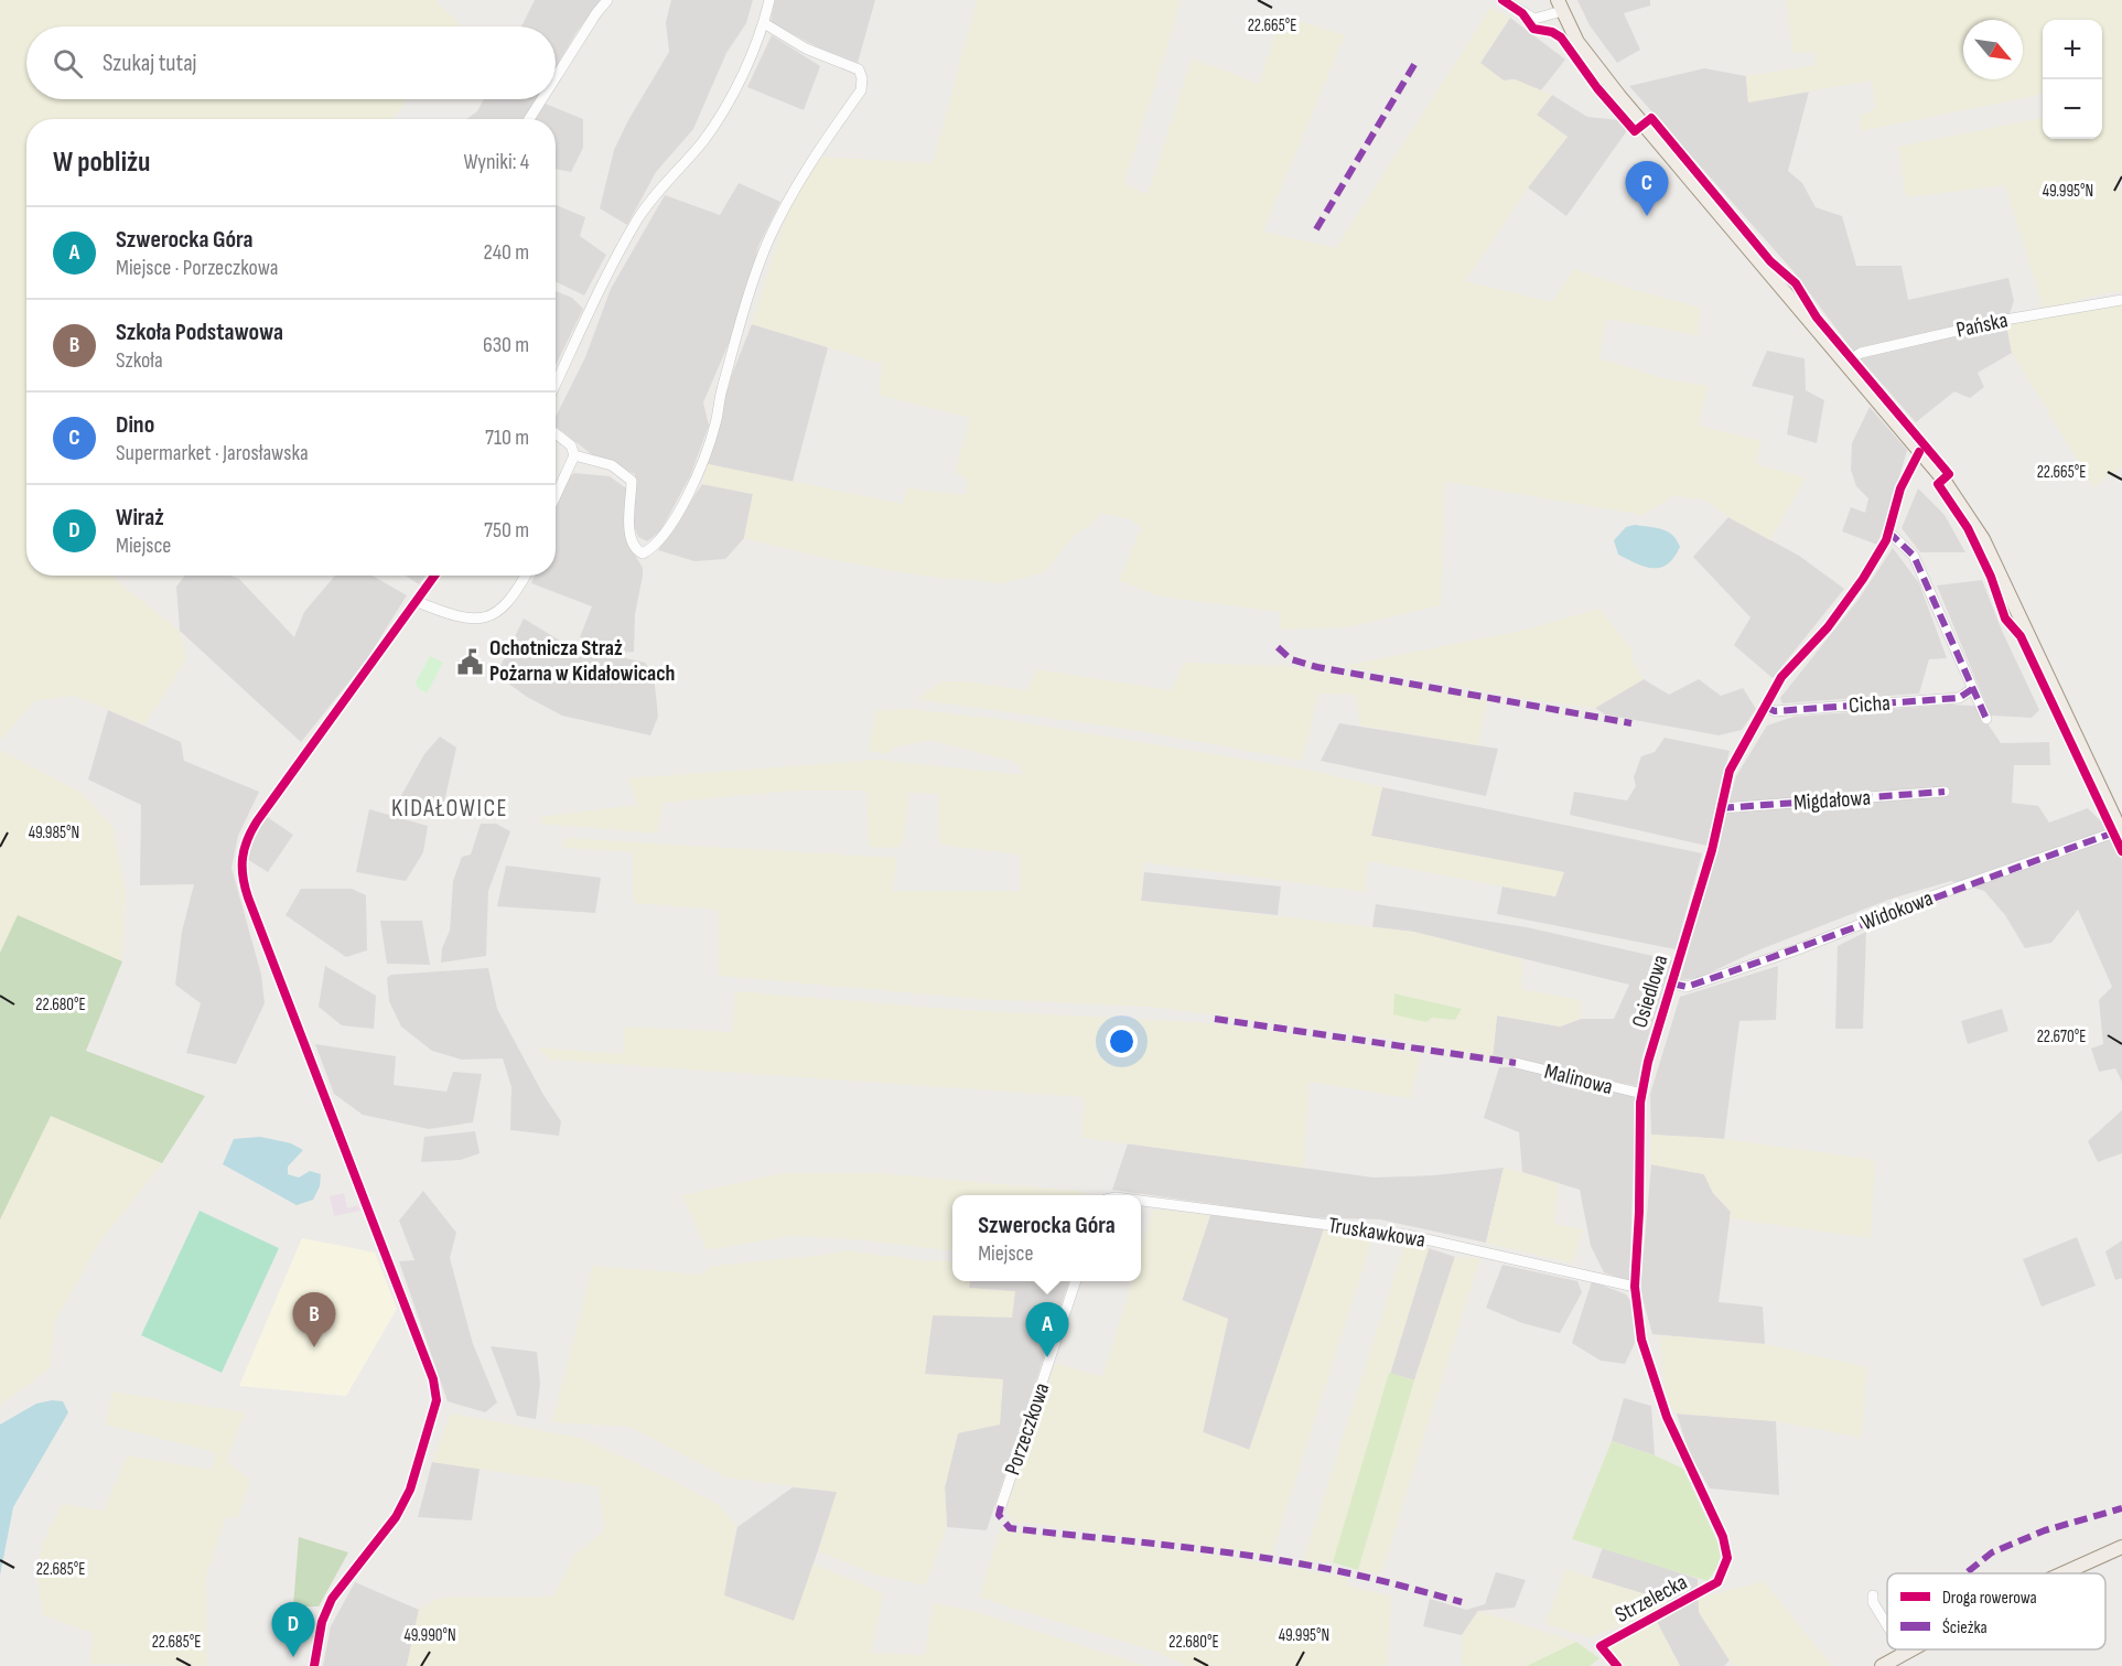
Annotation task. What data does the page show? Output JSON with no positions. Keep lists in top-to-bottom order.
{
  "streets": {
    "street": [
      "Pańska",
      "Cicha",
      "Migdałowa",
      "Widokowa",
      "Osiedlowa",
      "Malinowa",
      "Truskawkowa",
      "Porzeczkowa",
      "Strzelecka"
    ]
  },
  "crossings": [
    ["Cicha", "Osiedlowa"],
    ["Migdałowa", "Osiedlowa"],
    ["Widokowa", "Osiedlowa"],
    ["Osiedlowa", "Malinowa"],
    ["Osiedlowa", "Truskawkowa"],
    ["Osiedlowa", "Strzelecka"]
  ],
  "districts": ["KIDAŁOWICE"],
  "places": {
    "public building": ["Ochotnicza Straż Pożarna w Kidałowicach"]
  },
  "legend": ["Droga rowerowa", "Ścieżka"],
  "north": "bottom right",
  "page": {
    "map_buttons": ["+", "−"],
    "search": "Szukaj tutaj",
    "heading": ["W pobliżu", "Wyniki: 4"],
    "pins": [
      "C",
      "B",
      "A",
      "D"
    ],
    "list": [
      {
        "mark": "A",
        "name": "Szwerocka Góra",
        "note": "Miejsce · Porzeczkowa",
        "value": "240 m"
      },
      {
        "mark": "B",
        "name": "Szkoła Podstawowa",
        "note": "Szkoła",
        "value": "630 m"
      },
      {
        "mark": "C",
        "name": "Dino",
        "note": "Supermarket · Jarosławska",
        "value": "710 m"
      },
      {
        "mark": "D",
        "name": "Wiraż",
        "note": "Miejsce",
        "value": "750 m"
      }
    ],
    "popup": ["Szwerocka Góra", "Miejsce"]
  },
  "coordinates": [
    "22.665°E",
    "49.995°N",
    "49.985°N",
    "22.680°E",
    "22.670°E",
    "22.685°E",
    "49.990°N"
  ]
}
